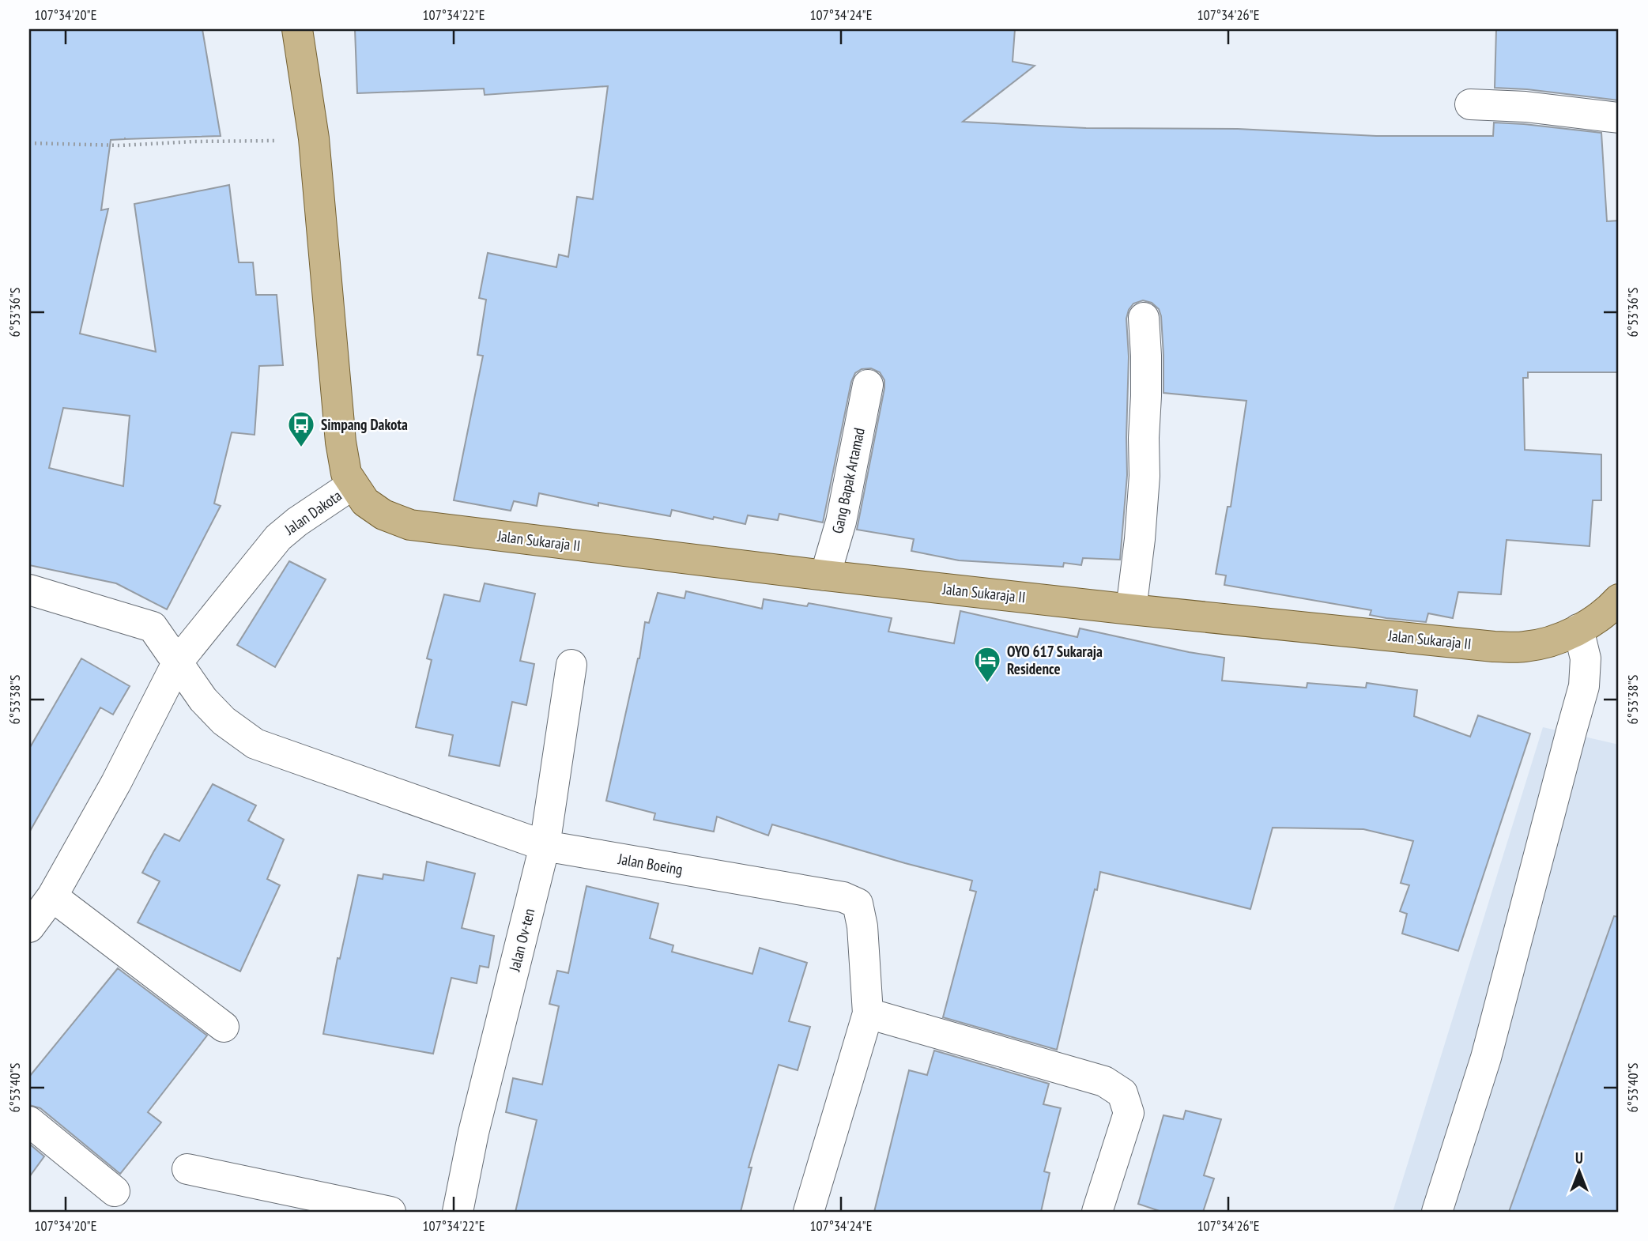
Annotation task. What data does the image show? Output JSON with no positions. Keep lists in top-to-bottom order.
{
  "streets": {
    "main road": ["Jalan Dakota", "Jalan Sukaraja II"],
    "street": ["Gang Bapak Artamad", "Jalan Boeing", "Jalan Ov-ten"]
  },
  "crossings": [
    ["Gang Bapak Artamad", "Jalan Sukaraja II"],
    ["Jalan Dakota", "Jalan Sukaraja II"],
    ["Jalan Dakota", "Jalan Boeing"],
    ["Jalan Boeing", "Jalan Ov-ten"]
  ],
  "places": {
    "bus stop": ["Simpang Dakota"],
    "hotel": ["OYO 617 Sukaraja Residence"]
  },
  "north": "top",
  "coordinates": [
    "107°34'20\"E",
    "107°34'22\"E",
    "107°34'24\"E",
    "107°34'26\"E",
    "6°53'36\"S",
    "6°53'38\"S",
    "6°53'40\"S"
  ]
}
